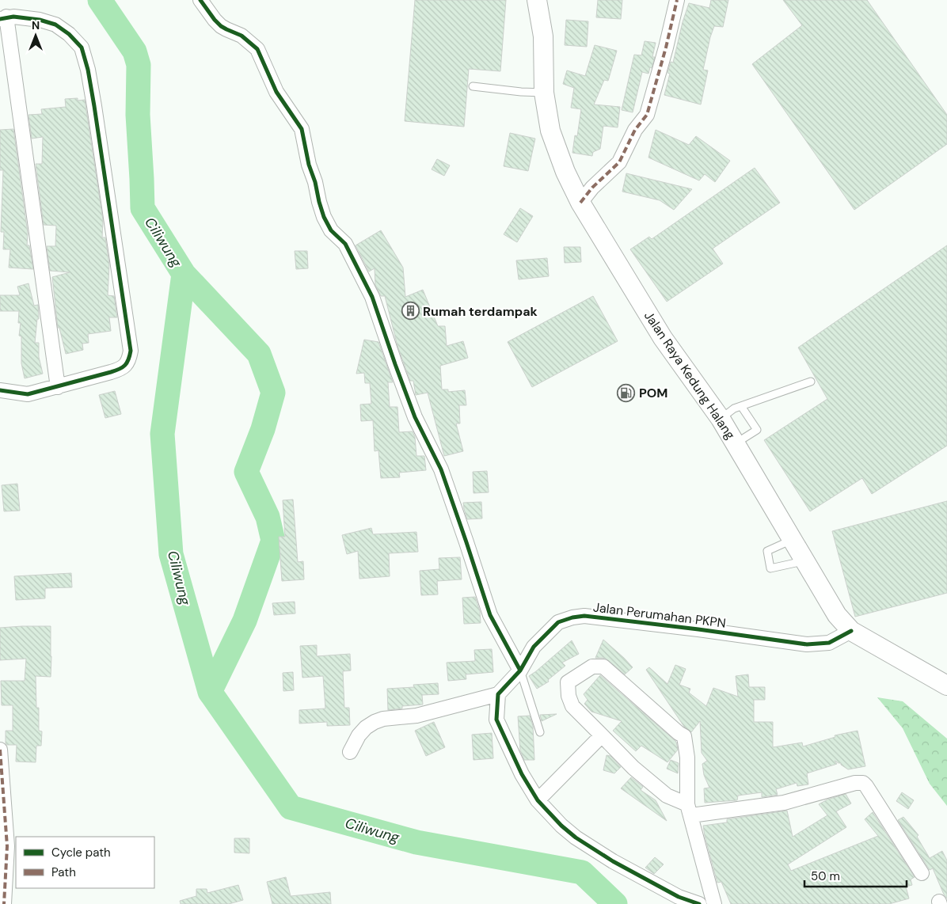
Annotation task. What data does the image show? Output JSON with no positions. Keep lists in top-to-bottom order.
{
  "streets": {
    "main road": ["Jalan Raya Kedung Halang"],
    "street": ["Jalan Perumahan PKPN"]
  },
  "crossings": [
    ["Jalan Raya Kedung Halang", "Jalan Perumahan PKPN"]
  ],
  "water": ["Ciliwung"],
  "places": {
    "building": ["Rumah terdampak"],
    "fuel station": ["POM"]
  },
  "legend": ["Cycle path", "Path"],
  "scale_bar": "50 m",
  "north": "top"
}
